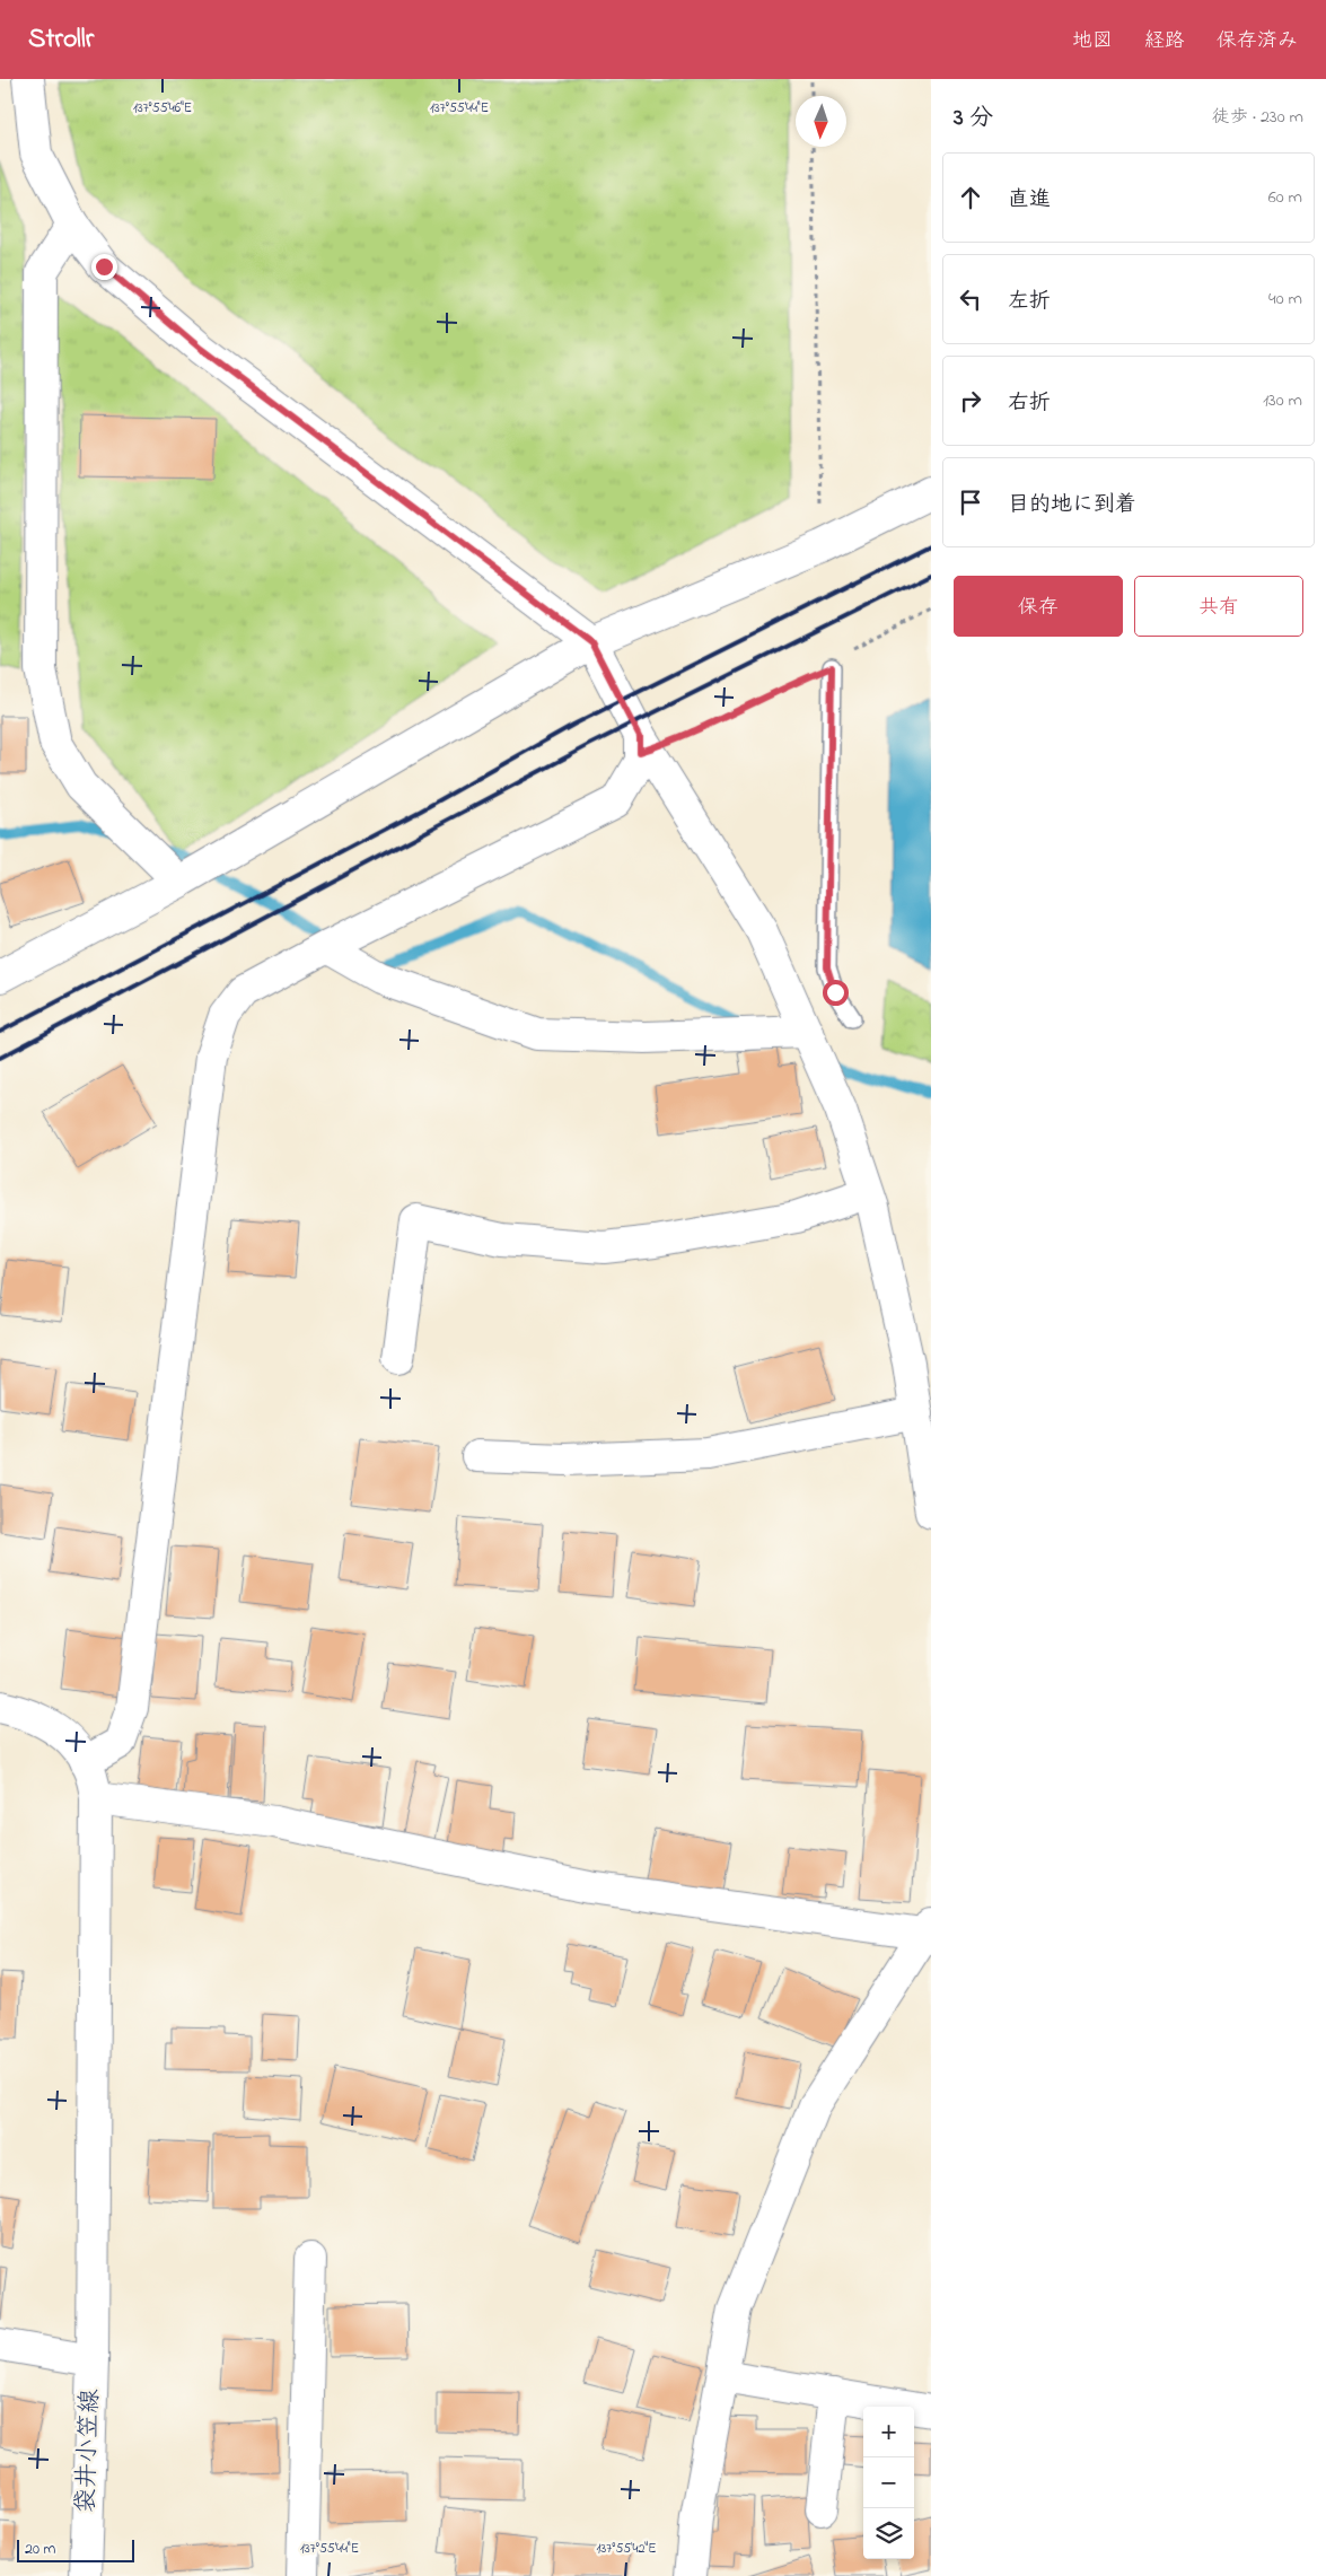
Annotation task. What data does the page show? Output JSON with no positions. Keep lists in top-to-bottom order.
{
  "streets": {
    "street": ["袋井小笠線"]
  },
  "scale_bar": "20 m",
  "north": "bottom",
  "page": {
    "header": "Strollr",
    "nav": ["地図", "経路", "保存済み"],
    "heading": ["3 分", "徒歩 · 230 m"],
    "list": [
      ["直進", "60 m"],
      ["左折", "40 m"],
      ["右折", "130 m"],
      "目的地に到着"
    ],
    "buttons": ["保存", "共有"],
    "map_buttons": ["+", "−"],
    "scale": "20 m"
  },
  "coordinates": ["137°55'46\"E", "137°55'44\"E", "137°55'42\"E"]
}
